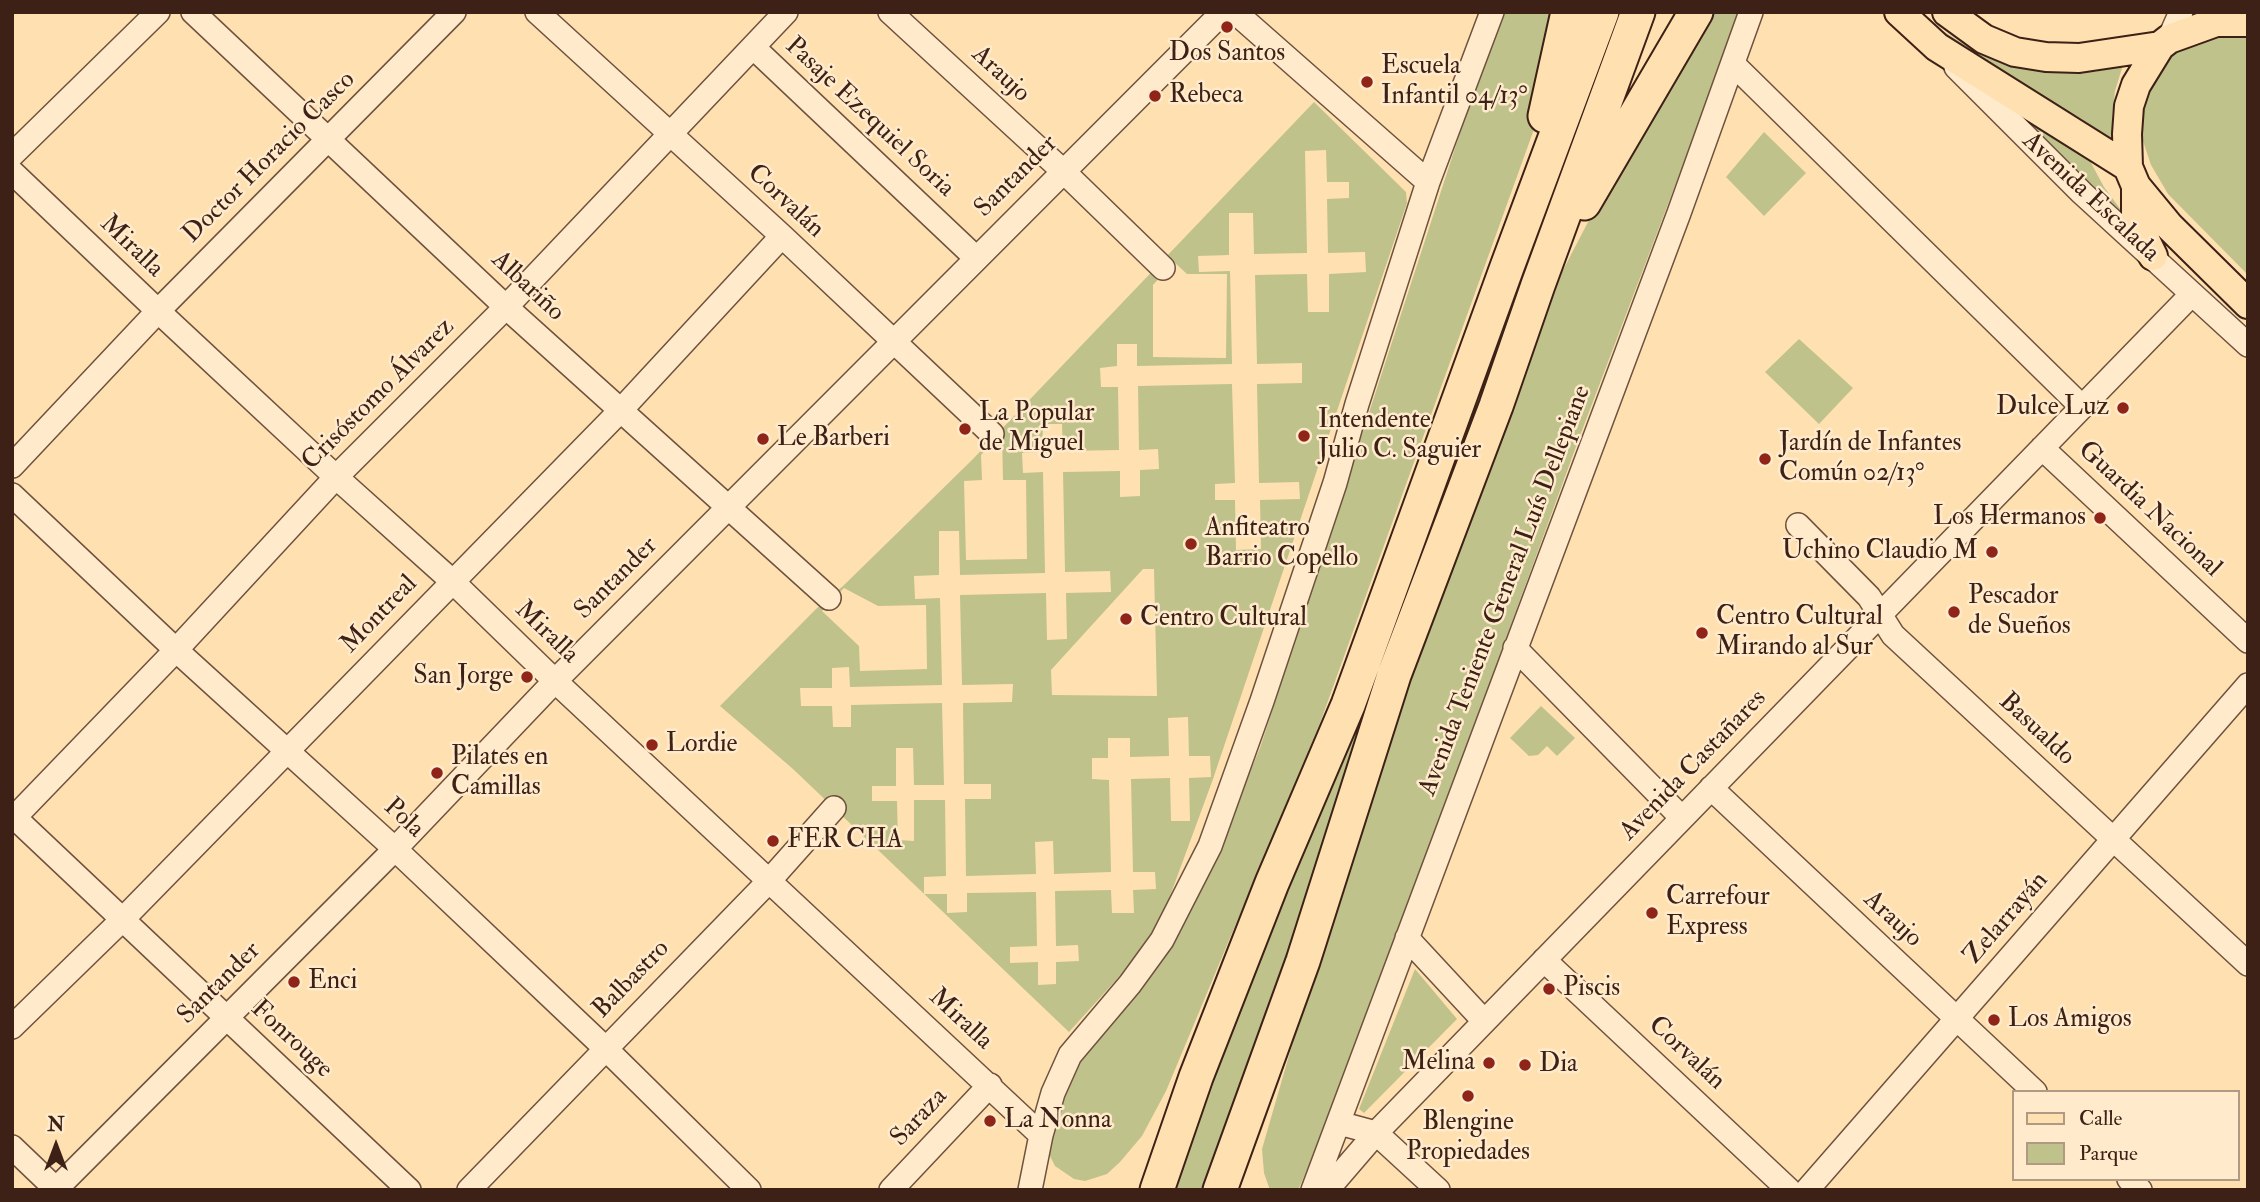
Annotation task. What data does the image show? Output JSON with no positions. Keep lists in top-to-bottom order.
{
  "streets": {
    "main road": ["Avenida Escalada"],
    "street": [
      "Araujo",
      "Pasaje Ezequiel Soria",
      "Doctor Horacio Casco",
      "Santander",
      "Corvalán",
      "Miralla",
      "Albariño",
      "Crisóstomo Álvarez",
      "Guardia Nacional",
      "Avenida Teniente General Luís Dellepiane",
      "Montreal",
      "Basualdo",
      "Avenida Castañares",
      "Pola",
      "Zelarrayán",
      "Balbastro",
      "Fonrouge",
      "Saraza"
    ]
  },
  "crossings": [
    ["Araujo", "Santander"],
    ["Araujo", "Avenida Castañares"],
    ["Araujo", "Zelarrayán"],
    ["Pasaje Ezequiel Soria", "Santander"],
    ["Pasaje Ezequiel Soria", "Crisóstomo Álvarez"],
    ["Doctor Horacio Casco", "Miralla"],
    ["Doctor Horacio Casco", "Albariño"],
    ["Santander", "Corvalán"],
    ["Santander", "Miralla"],
    ["Santander", "Albariño"],
    ["Santander", "Pola"],
    ["Santander", "Fonrouge"],
    ["Avenida Escalada", "Avenida Castañares"],
    ["Corvalán", "Crisóstomo Álvarez"],
    ["Corvalán", "Montreal"],
    ["Corvalán", "Avenida Castañares"],
    ["Miralla", "Crisóstomo Álvarez"],
    ["Miralla", "Montreal"],
    ["Miralla", "Balbastro"],
    ["Miralla", "Saraza"],
    ["Albariño", "Crisóstomo Álvarez"],
    ["Albariño", "Montreal"],
    ["Crisóstomo Álvarez", "Pola"],
    ["Crisóstomo Álvarez", "Fonrouge"],
    ["Guardia Nacional", "Avenida Castañares"],
    ["Montreal", "Pola"],
    ["Montreal", "Fonrouge"],
    ["Basualdo", "Avenida Castañares"],
    ["Basualdo", "Zelarrayán"],
    ["Pola", "Balbastro"]
  ],
  "places": [
    "Dos Santos",
    "Escuela Infantil 04/13°",
    "Rebeca",
    "Dulce Luz",
    "La Popular de Miguel",
    "Intendente Julio C. Saguier",
    "Le Barberi",
    "Jardín de Infantes Común 02/13°",
    "Los Hermanos",
    "Anfiteatro Barrio Copello",
    "Uchino Claudio M",
    "Pescador de Sueños",
    "Centro Cultural",
    "Centro Cultural Mirando al Sur",
    "San Jorge",
    "Lordie",
    "Pilates en Camillas",
    "FER CHA",
    "Carrefour Express",
    "Enci",
    "Piscis",
    "Los Amigos",
    "Melina",
    "Dia",
    "Blengine Propiedades",
    "La Nonna"
  ],
  "legend": ["Calle", "Parque"],
  "north": "top"
}
